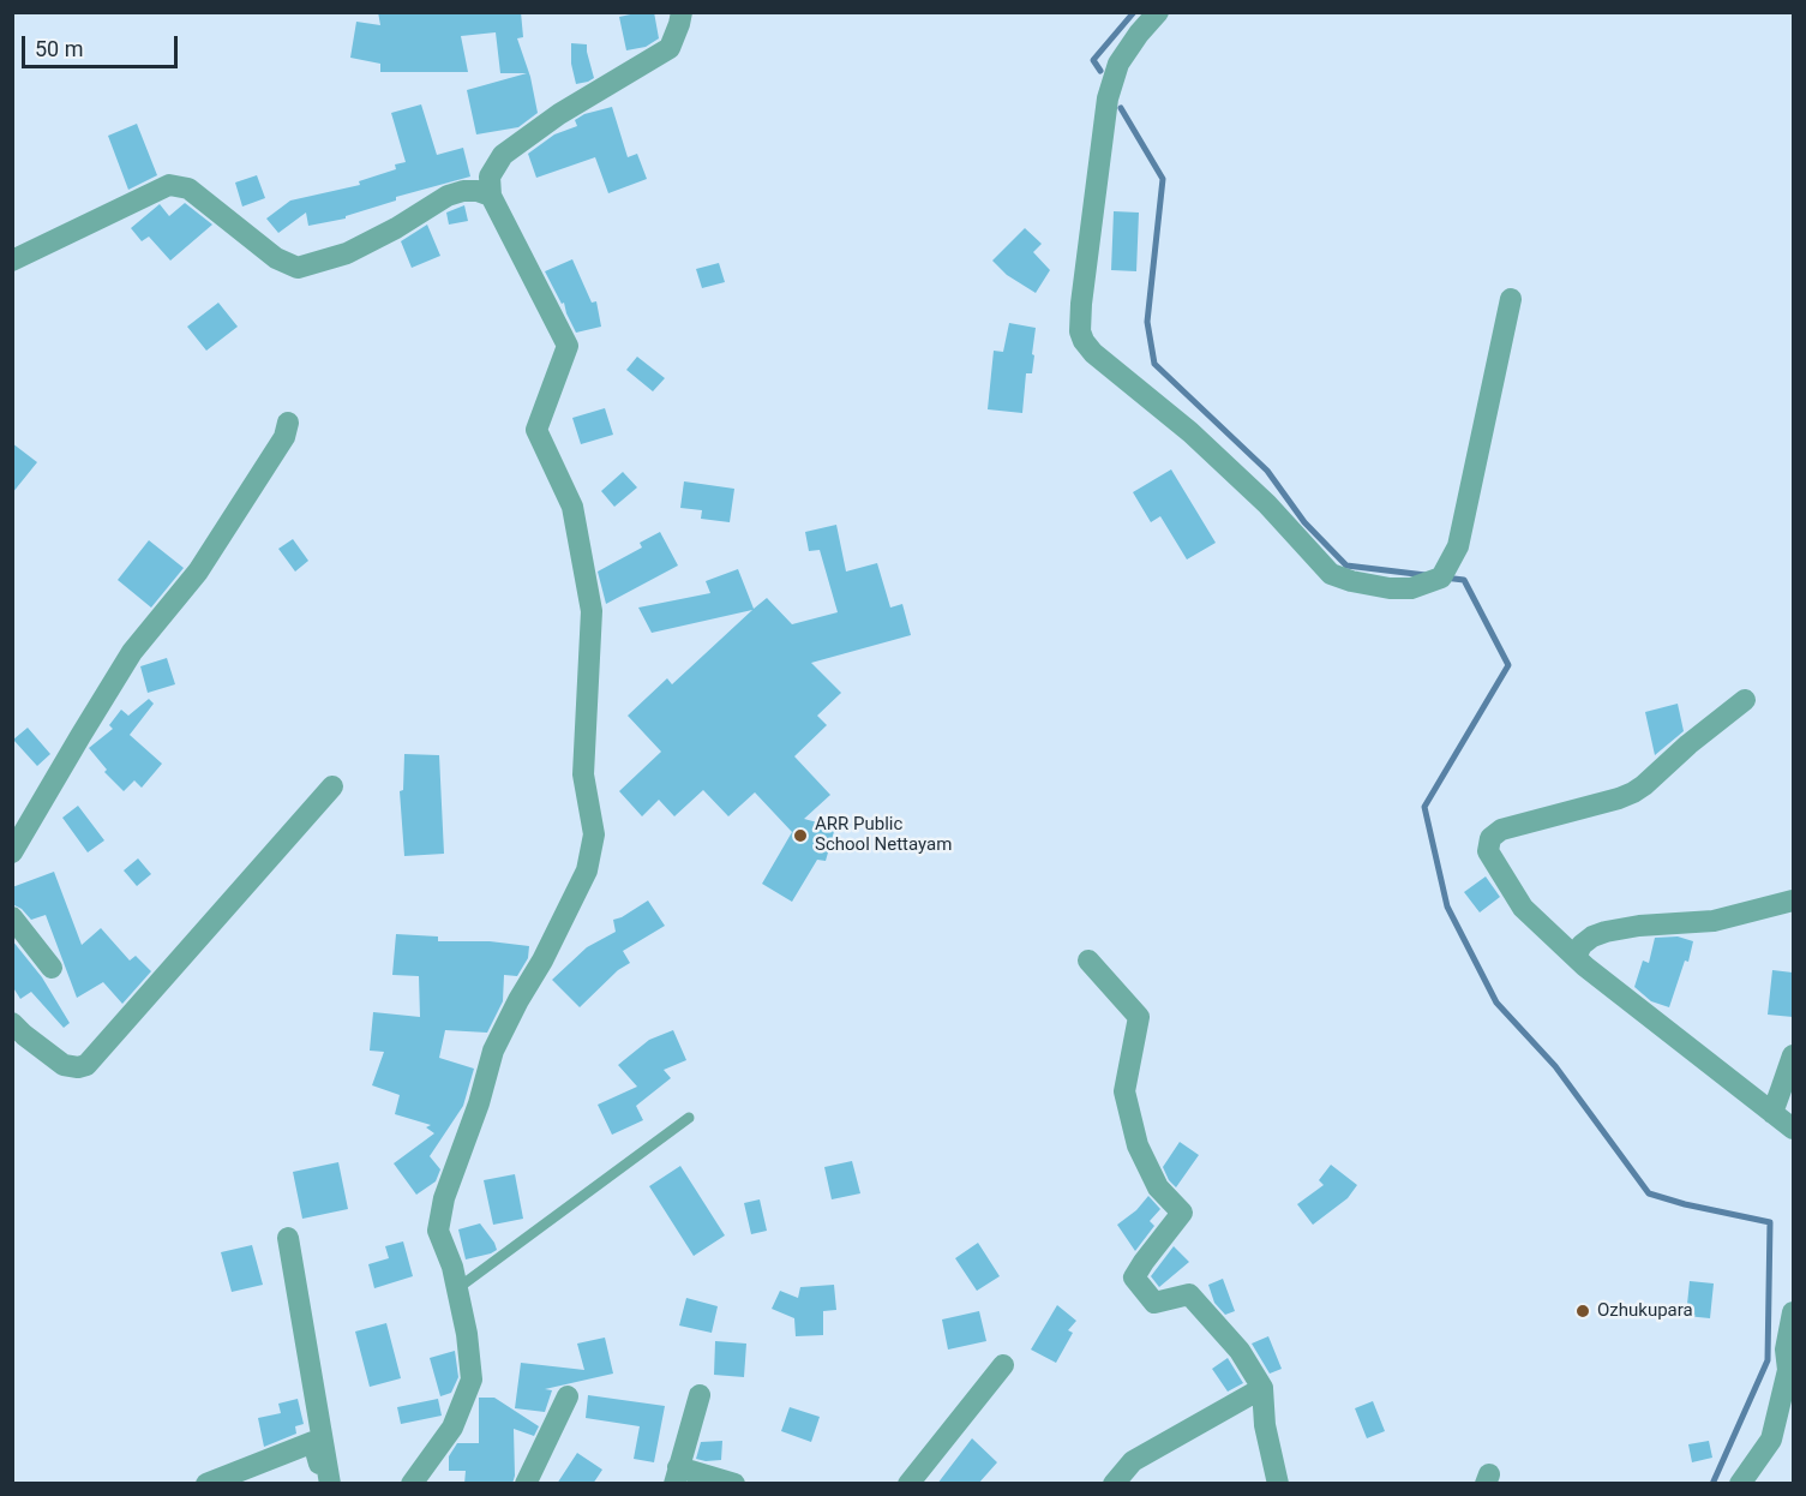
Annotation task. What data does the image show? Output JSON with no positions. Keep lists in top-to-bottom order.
{
  "places": ["ARR Public School Nettayam", "Ozhukupara"],
  "scale_bar": "50 m"
}
